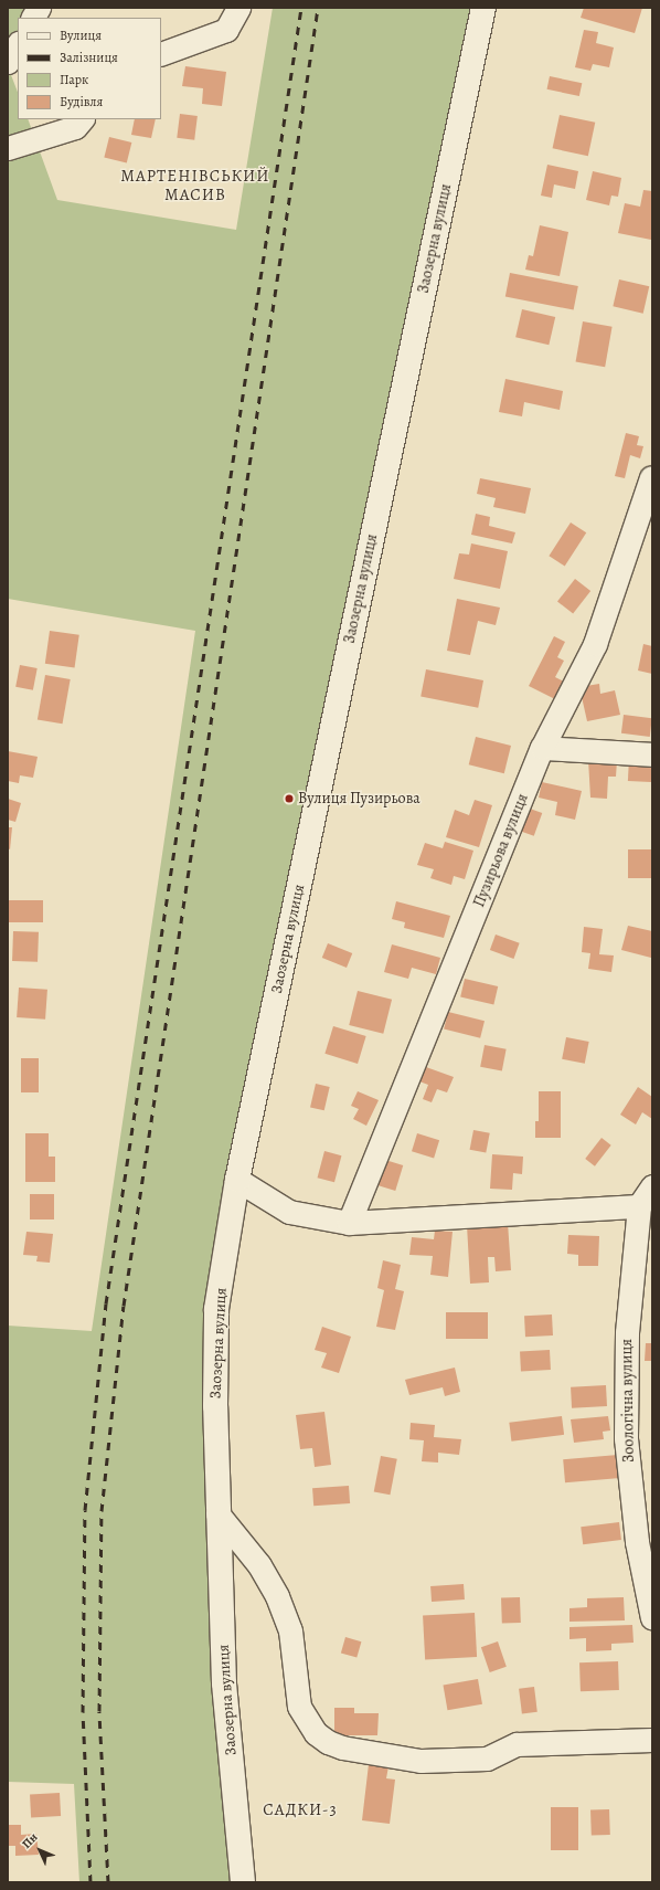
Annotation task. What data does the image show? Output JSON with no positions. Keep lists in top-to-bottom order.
{
  "streets": {
    "street": ["Заозерна вулиця", "Пузирьова вулиця", "Зоологічна вулиця"]
  },
  "districts": ["МАРТЕНІВСЬКИЙ МАСИВ", "САДКИ-3"],
  "places": ["Вулиця Пузирьова"],
  "legend": [
    "Вулиця",
    "Залізниця",
    "Парк",
    "Будівля"
  ],
  "north": "top left"
}
